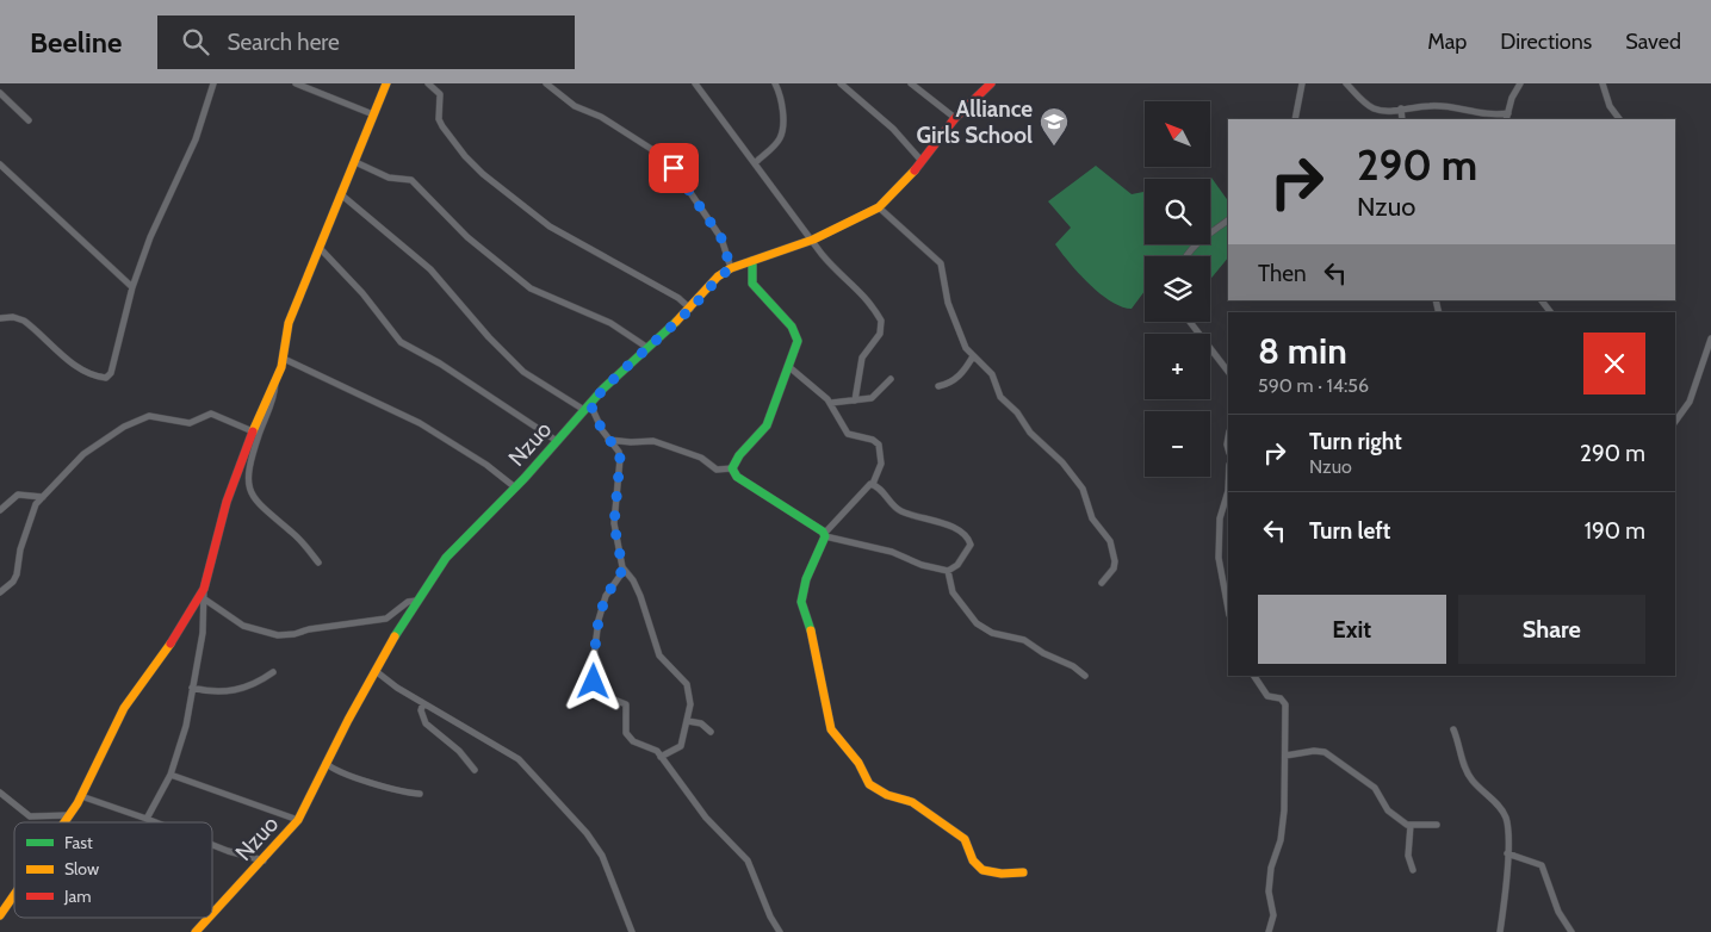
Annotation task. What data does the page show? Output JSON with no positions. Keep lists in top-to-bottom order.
{
  "streets": {
    "street": ["Nzuo"]
  },
  "places": {
    "school or university": ["Alliance Girls School"]
  },
  "legend": ["Fast", "Slow", "Jam"],
  "north": "top left",
  "page": {
    "header": "Beeline",
    "search": "Search here",
    "nav": ["Map", "Directions", "Saved"],
    "map_buttons": ["+", "−"],
    "turn": ["290 m", "Nzuo"],
    "then": "Then",
    "heading": ["8 min", "590 m · 14:56"],
    "list": [
      {
        "name": "Turn right",
        "note": "Nzuo",
        "value": "290 m"
      },
      {
        "name": "Turn left",
        "value": "190 m"
      }
    ],
    "buttons": ["Exit", "Share"]
  }
}
